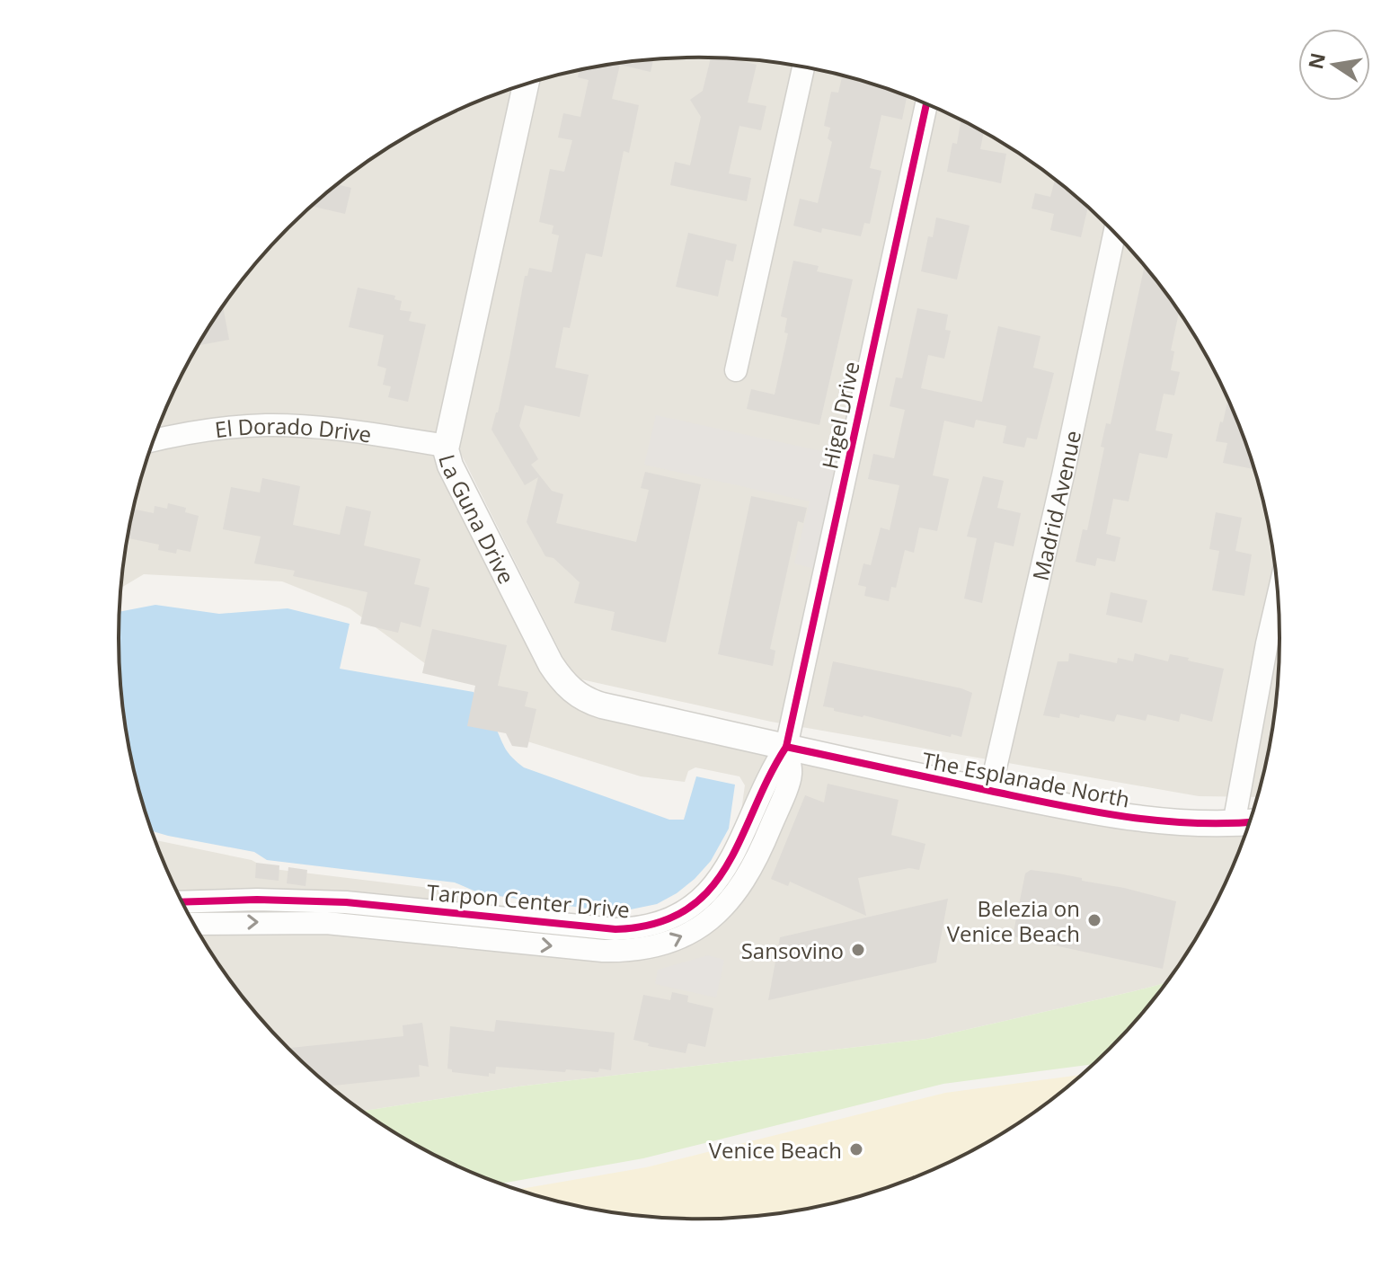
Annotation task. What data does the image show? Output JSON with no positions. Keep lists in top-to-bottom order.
{
  "streets": {
    "street": [
      "Higel Drive",
      "El Dorado Drive",
      "Madrid Avenue",
      "La Guna Drive",
      "The Esplanade North",
      "Tarpon Center Drive"
    ]
  },
  "crossings": [
    ["Higel Drive", "La Guna Drive"],
    ["Higel Drive", "The Esplanade North"],
    ["Higel Drive", "Tarpon Center Drive"],
    ["El Dorado Drive", "La Guna Drive"],
    ["Madrid Avenue", "The Esplanade North"],
    ["La Guna Drive", "The Esplanade North"],
    ["La Guna Drive", "Tarpon Center Drive"],
    ["The Esplanade North", "Tarpon Center Drive"]
  ],
  "one_way": ["Tarpon Center Drive"],
  "places": ["Belezia on Venice Beach", "Sansovino", "Venice Beach"],
  "north": "left"
}
